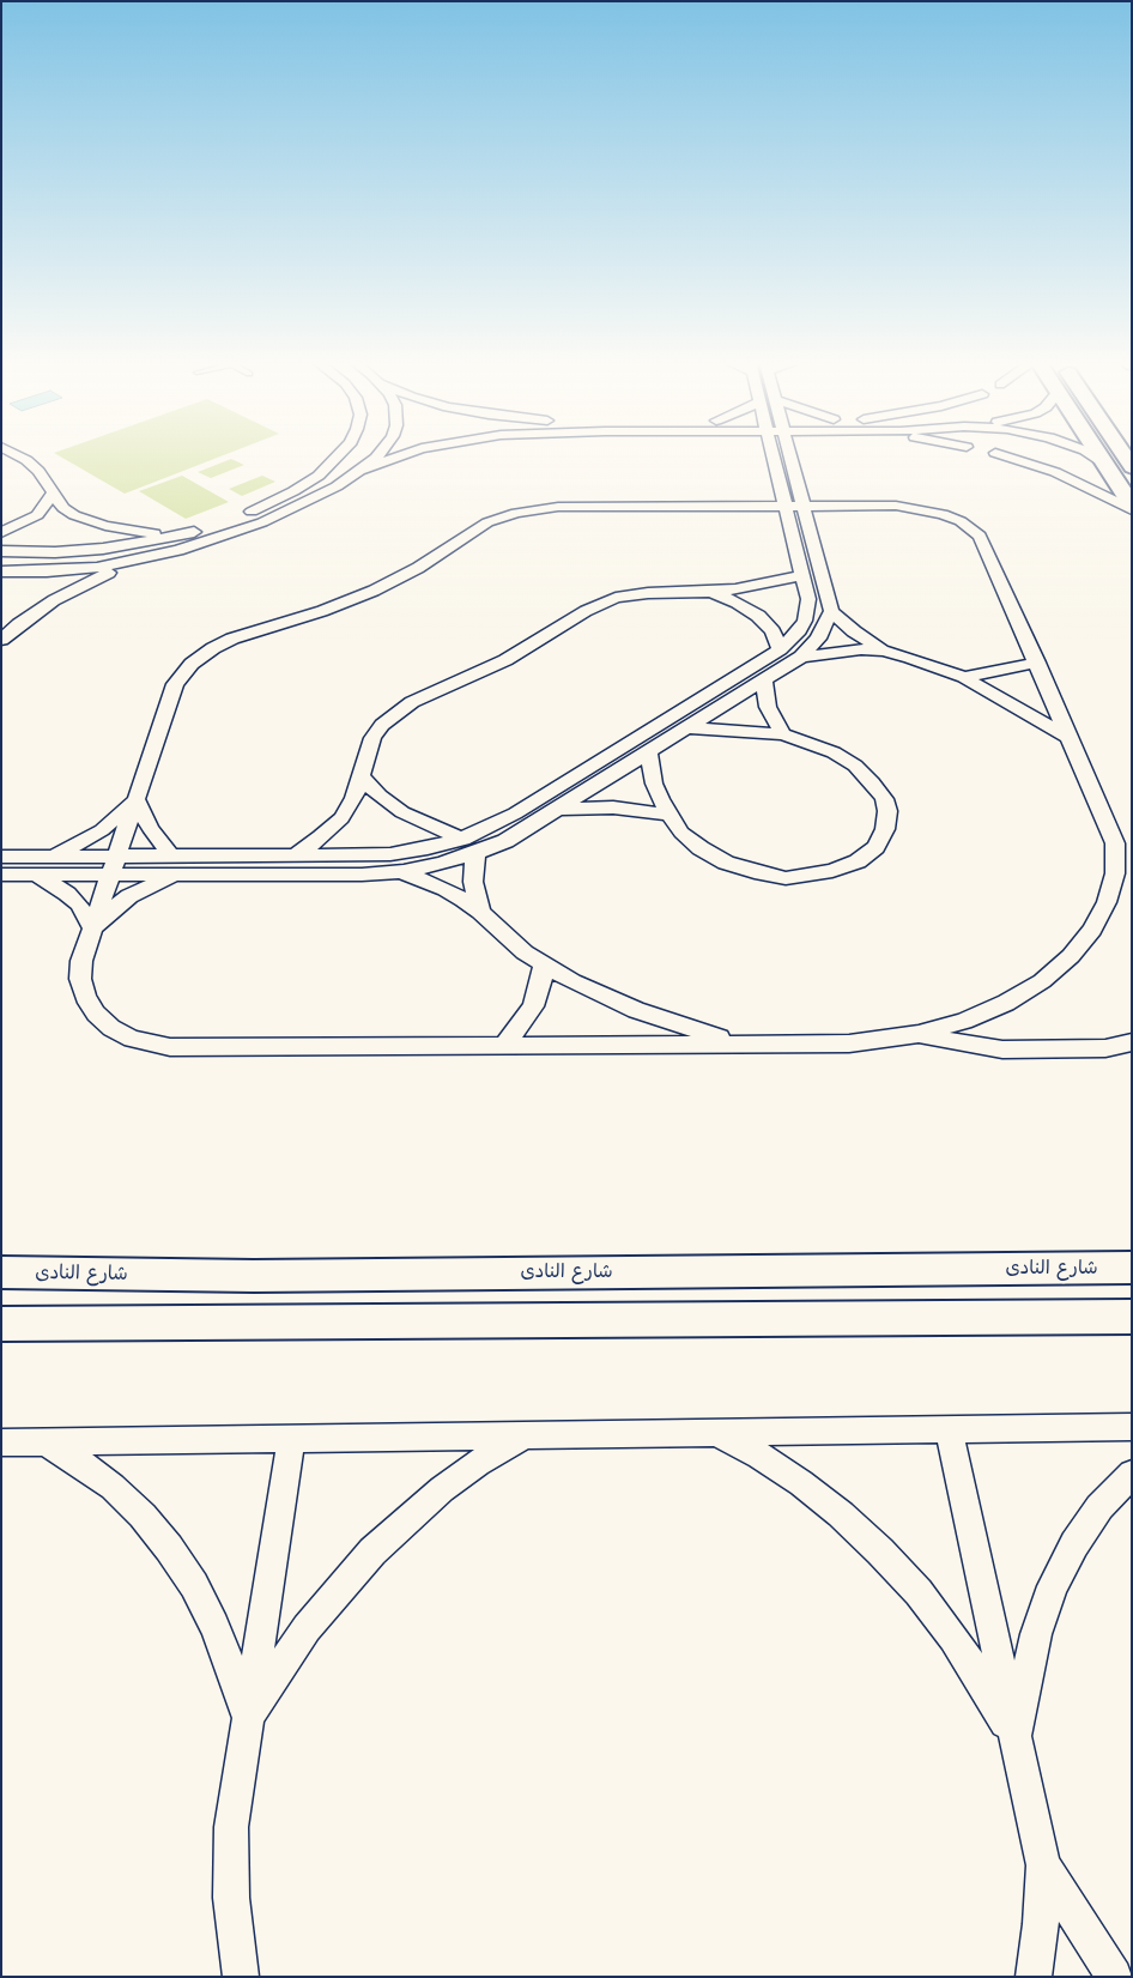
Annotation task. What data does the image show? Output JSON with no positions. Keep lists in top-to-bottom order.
{
  "streets": {
    "street": ["شارع النادى"]
  }
}
